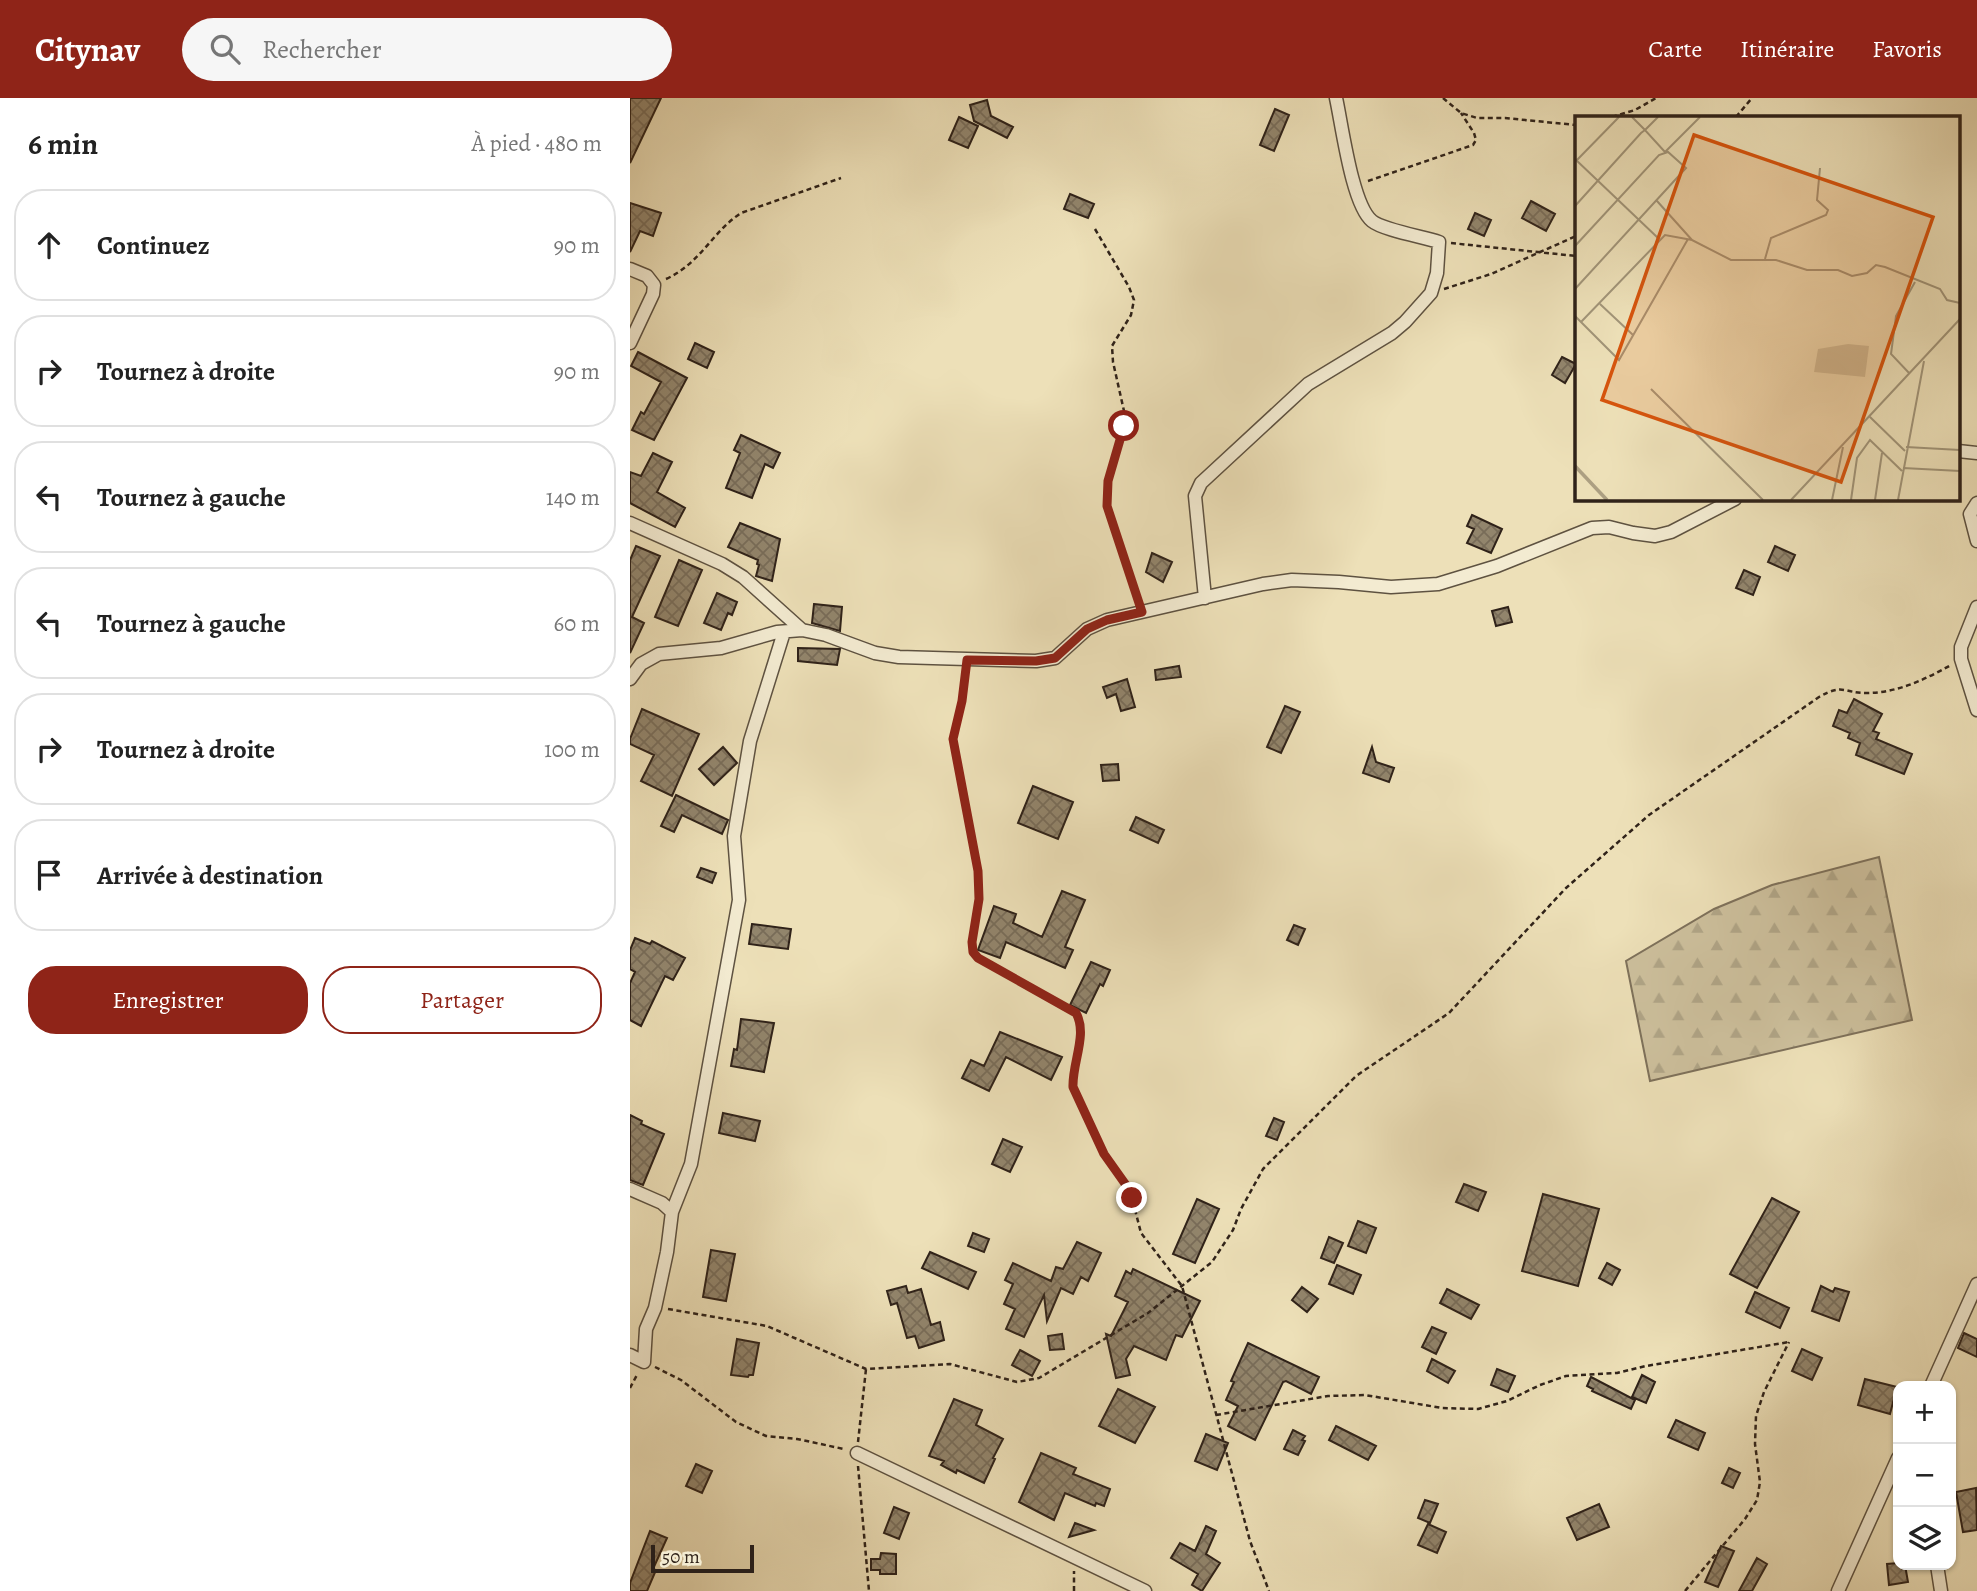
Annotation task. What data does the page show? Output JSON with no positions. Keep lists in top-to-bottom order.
{
  "scale_bar": "50 m",
  "page": {
    "header": "Citynav",
    "search": "Rechercher",
    "nav": ["Carte", "Itinéraire", "Favoris"],
    "heading": ["6 min", "À pied · 480 m"],
    "list": [
      ["Continuez", "90 m"],
      ["Tournez à droite", "90 m"],
      ["Tournez à gauche", "140 m"],
      ["Tournez à gauche", "60 m"],
      ["Tournez à droite", "100 m"],
      "Arrivée à destination"
    ],
    "buttons": ["Enregistrer", "Partager"],
    "map_buttons": ["+", "−"],
    "scale": "50 m"
  }
}
